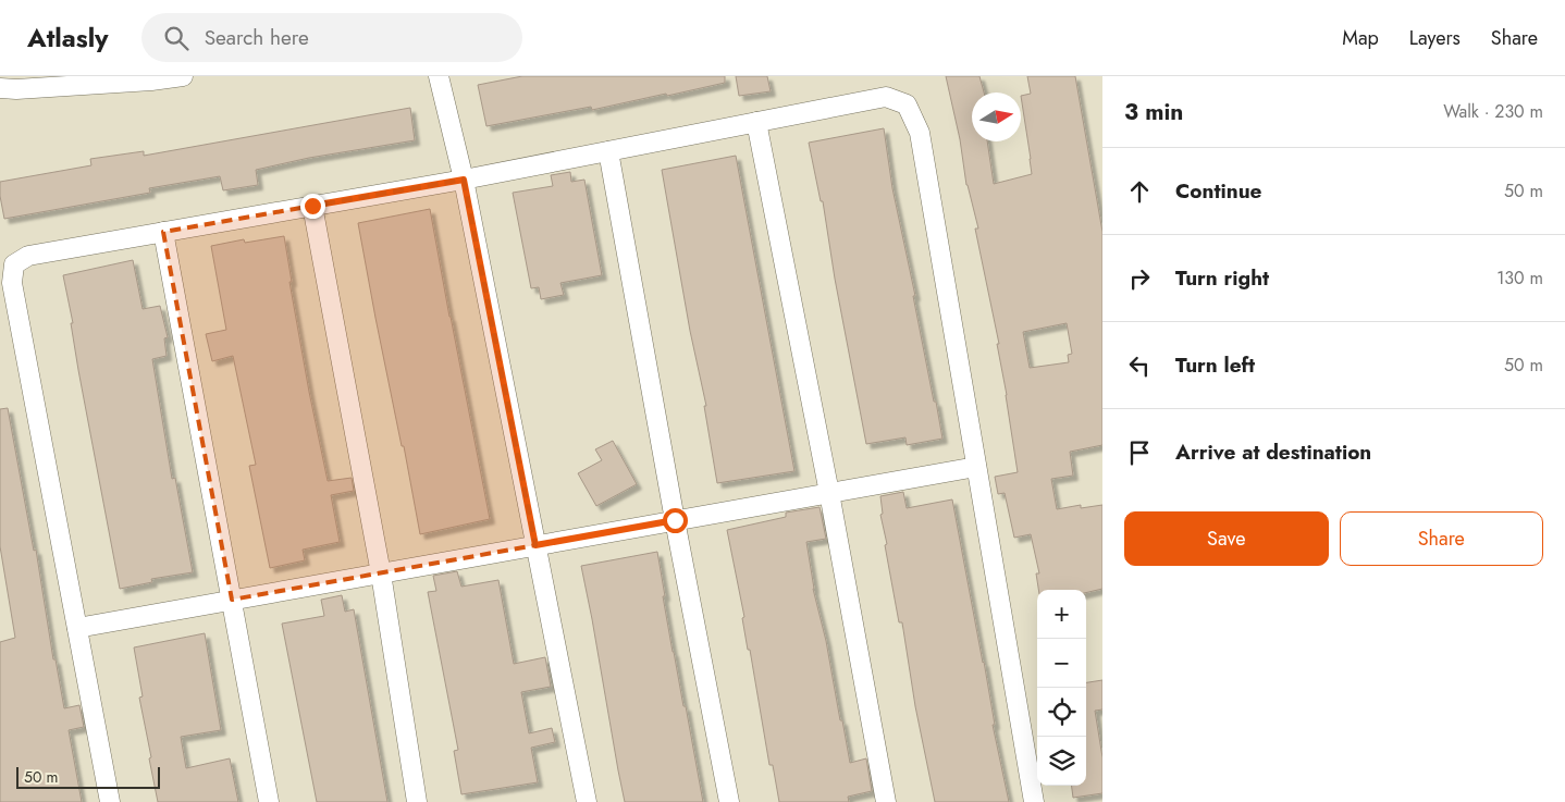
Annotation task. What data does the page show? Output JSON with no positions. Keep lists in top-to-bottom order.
{
  "scale_bar": "50 m",
  "north": "right",
  "page": {
    "header": "Atlasly",
    "search": "Search here",
    "nav": ["Map", "Layers", "Share"],
    "heading": ["3 min", "Walk · 230 m"],
    "list": [
      ["Continue", "50 m"],
      ["Turn right", "130 m"],
      ["Turn left", "50 m"],
      "Arrive at destination"
    ],
    "buttons": ["Save", "Share"],
    "map_buttons": ["+", "−"],
    "scale": "50 m"
  }
}
